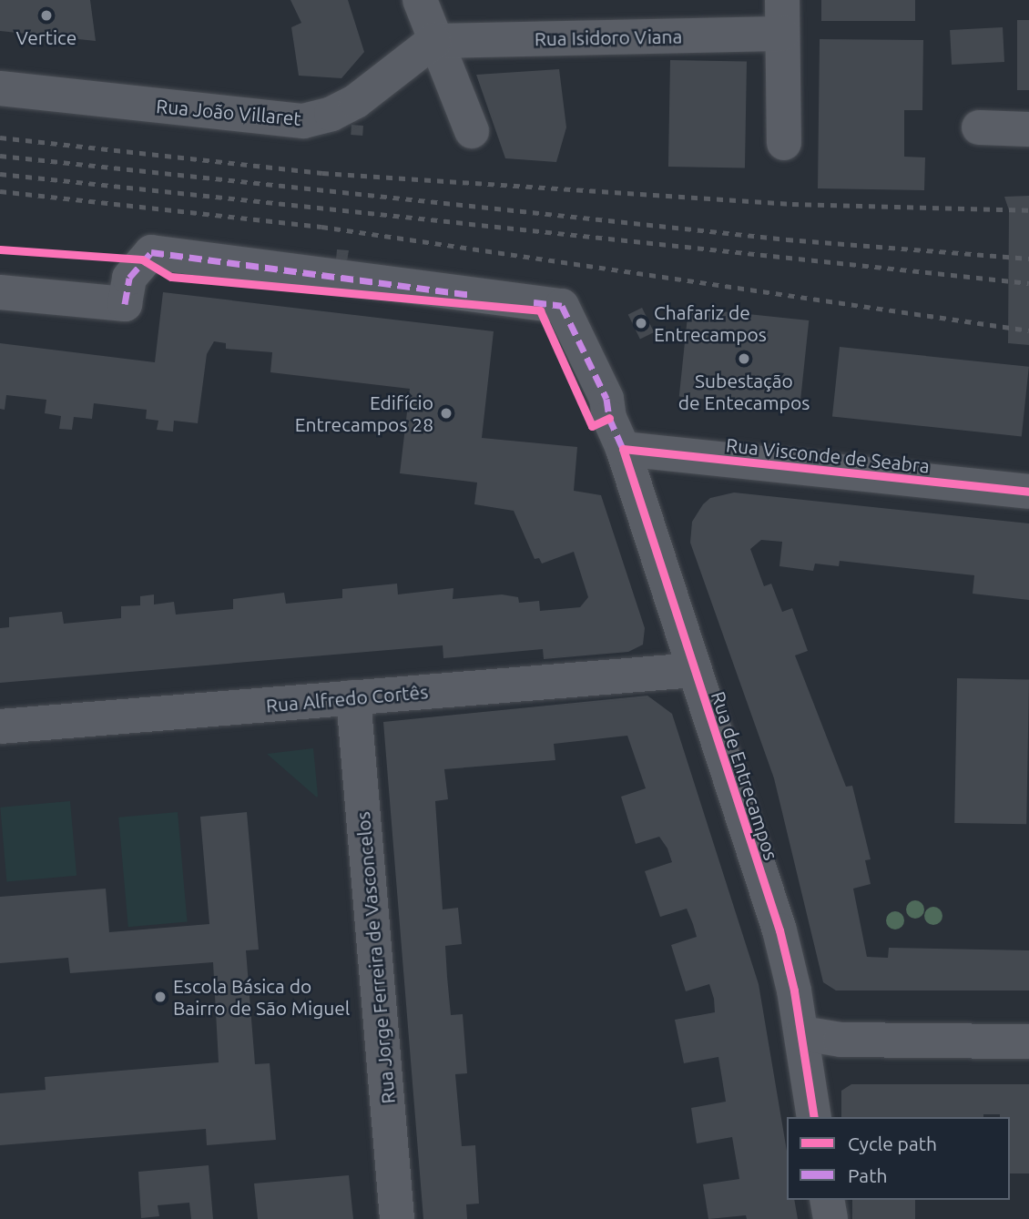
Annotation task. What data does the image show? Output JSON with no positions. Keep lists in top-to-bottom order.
{
  "streets": {
    "street": [
      "Rua Isidoro Viana",
      "Rua João Villaret",
      "Rua Visconde de Seabra",
      "Rua Alfredo Cortês",
      "Rua de Entrecampos",
      "Rua Jorge Ferreira de Vasconcelos"
    ]
  },
  "crossings": [
    ["Rua Isidoro Viana", "Rua João Villaret"],
    ["Rua Visconde de Seabra", "Rua de Entrecampos"],
    ["Rua Alfredo Cortês", "Rua de Entrecampos"],
    ["Rua Alfredo Cortês", "Rua Jorge Ferreira de Vasconcelos"]
  ],
  "places": [
    "Vertice",
    "Chafariz de Entrecampos",
    "Subestação de Entecampos",
    "Edifício Entrecampos 28",
    "Escola Básica do Bairro de São Miguel"
  ],
  "legend": ["Cycle path", "Path"]
}
